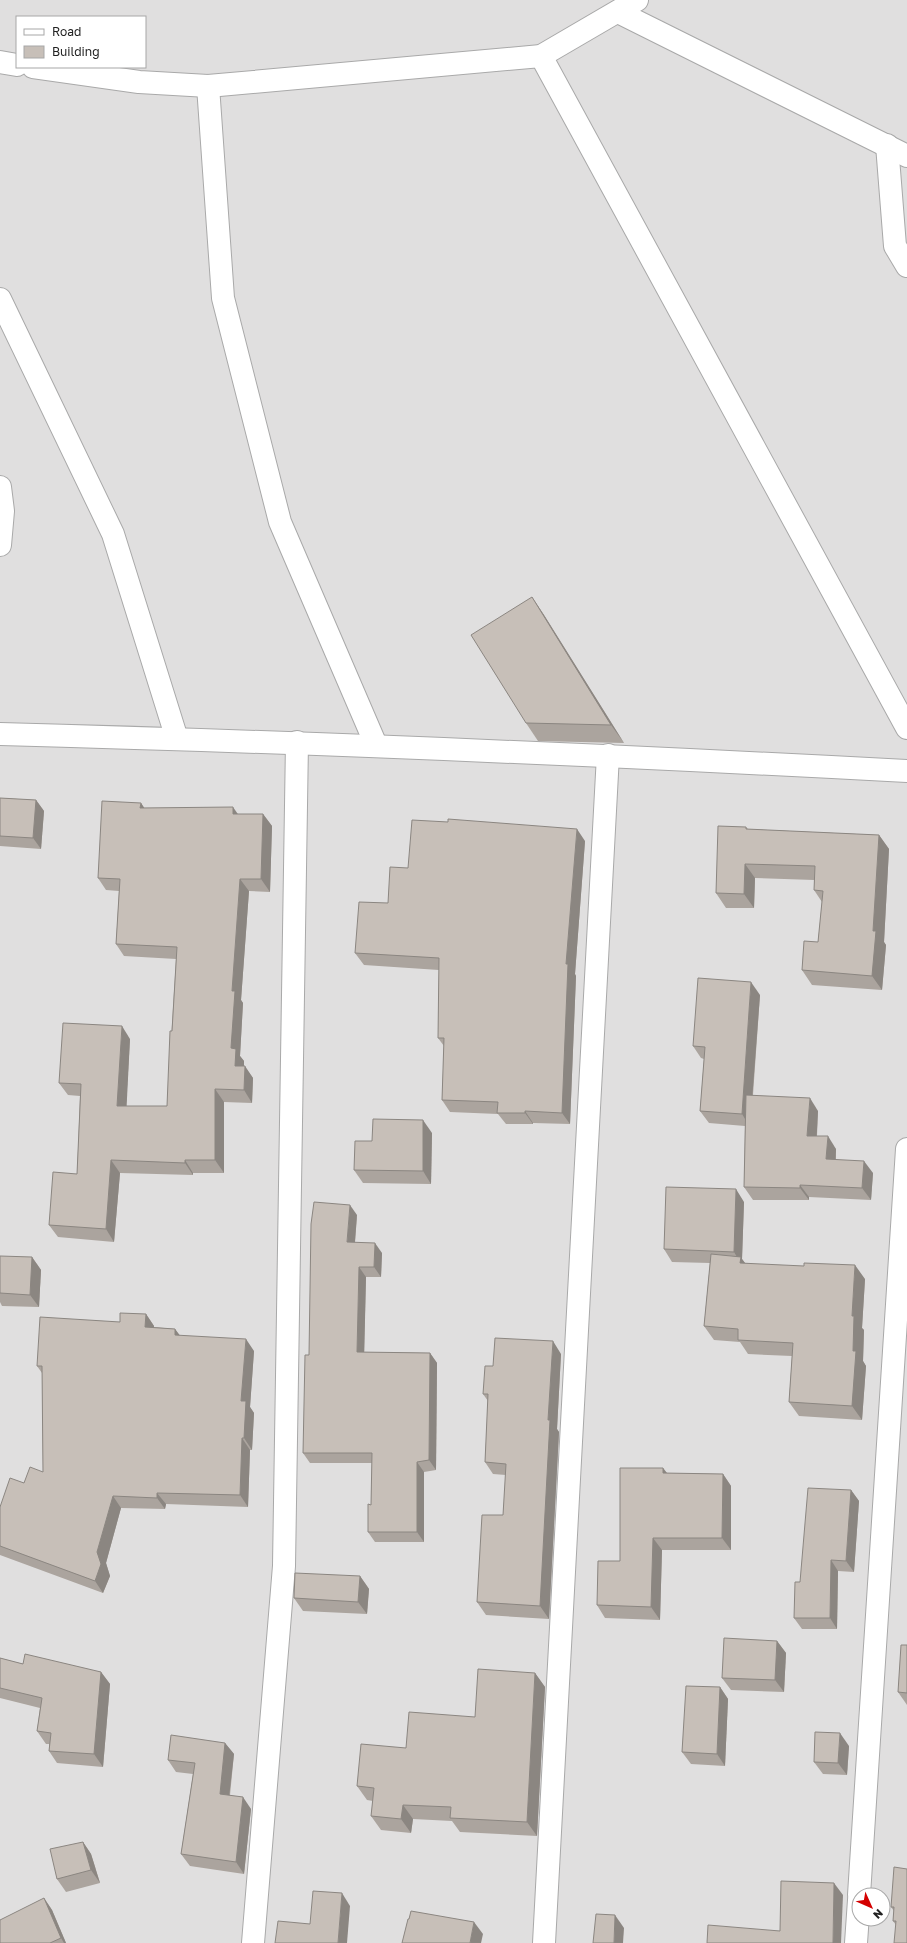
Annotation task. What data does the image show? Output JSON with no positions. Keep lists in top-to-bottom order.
{
  "legend": ["Road", "Building"],
  "north": "bottom right"
}
